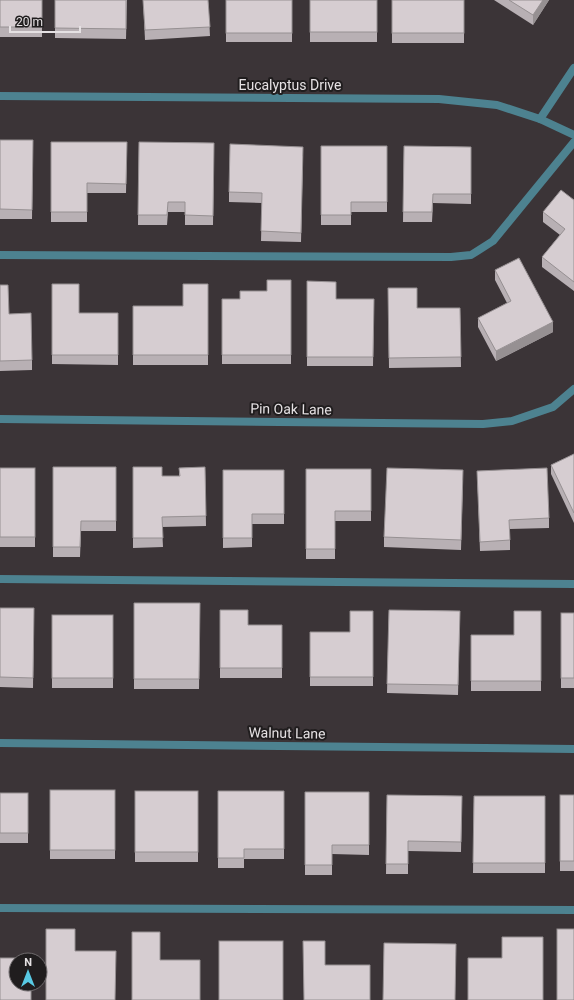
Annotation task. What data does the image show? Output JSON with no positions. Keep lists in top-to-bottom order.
{
  "streets": {
    "street": ["Eucalyptus Drive", "Pin Oak Lane", "Walnut Lane"]
  },
  "scale_bar": "20 m",
  "north": "top"
}
